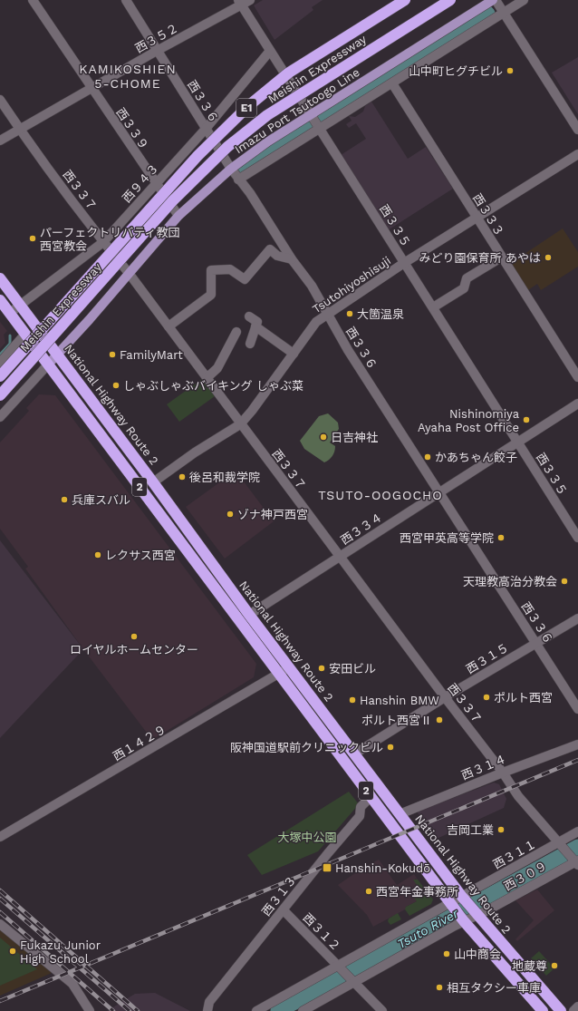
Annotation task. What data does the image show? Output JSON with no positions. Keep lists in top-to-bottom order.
{
  "streets": {
    "highway": [
      "Meishin Expressway",
      "E1",
      "National Highway Route 2",
      "2"
    ],
    "main road": ["Imazu Port Tsutoogo Line"],
    "street": [
      "西３５２",
      "西３３６",
      "西３３９",
      "西９４３",
      "西３３７",
      "西３３３",
      "西３３５",
      "Tsutohiyoshisuji",
      "西３３４",
      "西３１５",
      "西１４２９",
      "西３１４",
      "西３１１",
      "西３０９",
      "西３１３",
      "西３１２"
    ]
  },
  "crossings": [
    ["西３５２", "西３３６"],
    ["西３５２", "西３３９"],
    ["西３５２", "西３３７"],
    ["西３５２", "西３３５"],
    ["西３３６", "Imazu Port Tsutoogo Line"],
    ["西３３６", "西９４３"],
    ["西３３６", "Tsutohiyoshisuji"],
    ["西３３６", "西３３４"],
    ["西３３６", "西３１５"],
    ["Imazu Port Tsutoogo Line", "西３３９"],
    ["Imazu Port Tsutoogo Line", "西３３７"],
    ["Imazu Port Tsutoogo Line", "西３３５"],
    ["Imazu Port Tsutoogo Line", "National Highway Route 2"],
    ["西３３９", "西９４３"],
    ["西９４３", "西３３７"],
    ["西９４３", "西３３５"],
    ["西９４３", "National Highway Route 2"],
    ["西３３７", "Tsutohiyoshisuji"],
    ["西３３７", "西３３４"],
    ["西３３７", "西３１５"],
    ["西３３７", "西３１４"],
    ["西３３７", "西３１１"],
    ["西３３７", "西３０９"],
    ["西３３３", "Tsutohiyoshisuji"],
    ["西３３５", "Tsutohiyoshisuji"],
    ["西３３５", "西３３４"],
    ["Tsutohiyoshisuji", "National Highway Route 2"],
    ["National Highway Route 2", "西３３４"],
    ["National Highway Route 2", "西３１５"],
    ["National Highway Route 2", "西１４２９"],
    ["National Highway Route 2", "西３１４"],
    ["National Highway Route 2", "西３１１"],
    ["National Highway Route 2", "西３０９"],
    ["National Highway Route 2", "西３１３"],
    ["西３１１", "西３１２"],
    ["西３０９", "西３１２"],
    ["西３１３", "西３１２"]
  ],
  "districts": ["KAMIKOSHIEN 5-CHOME", "TSUTO-OOGOCHO"],
  "water": ["Tsuto River"],
  "parks": ["大塚中公園"],
  "places": {
    "other": [
      "山中町ヒグチビル",
      "パーフェクトリバティ教団 西宮教会",
      "みどり園保育所 あやは",
      "大箇温泉",
      "FamilyMart",
      "しゃぶしゃぶバイキング しゃぶ菜",
      "Nishinomiya Ayaha Post Office",
      "日吉神社",
      "かあちゃん餃子",
      "後呂和裁学院",
      "兵庫スバル",
      "ゾナ神戸西宮",
      "西宮甲英高等学院",
      "レクサス西宮",
      "天理教高治分教会",
      "ロイヤルホームセンター",
      "安田ビル",
      "ポルト西宮",
      "Hanshin BMW",
      "ポルト西宮Ⅱ",
      "阪神国道駅前クリニックビル",
      "吉岡工業",
      "西宮年金事務所",
      "Fukazu Junior High School",
      "山中商会",
      "地蔵尊",
      "相互タクシー車庫"
    ],
    "transit": ["Hanshin-Kokudō"]
  }
}
